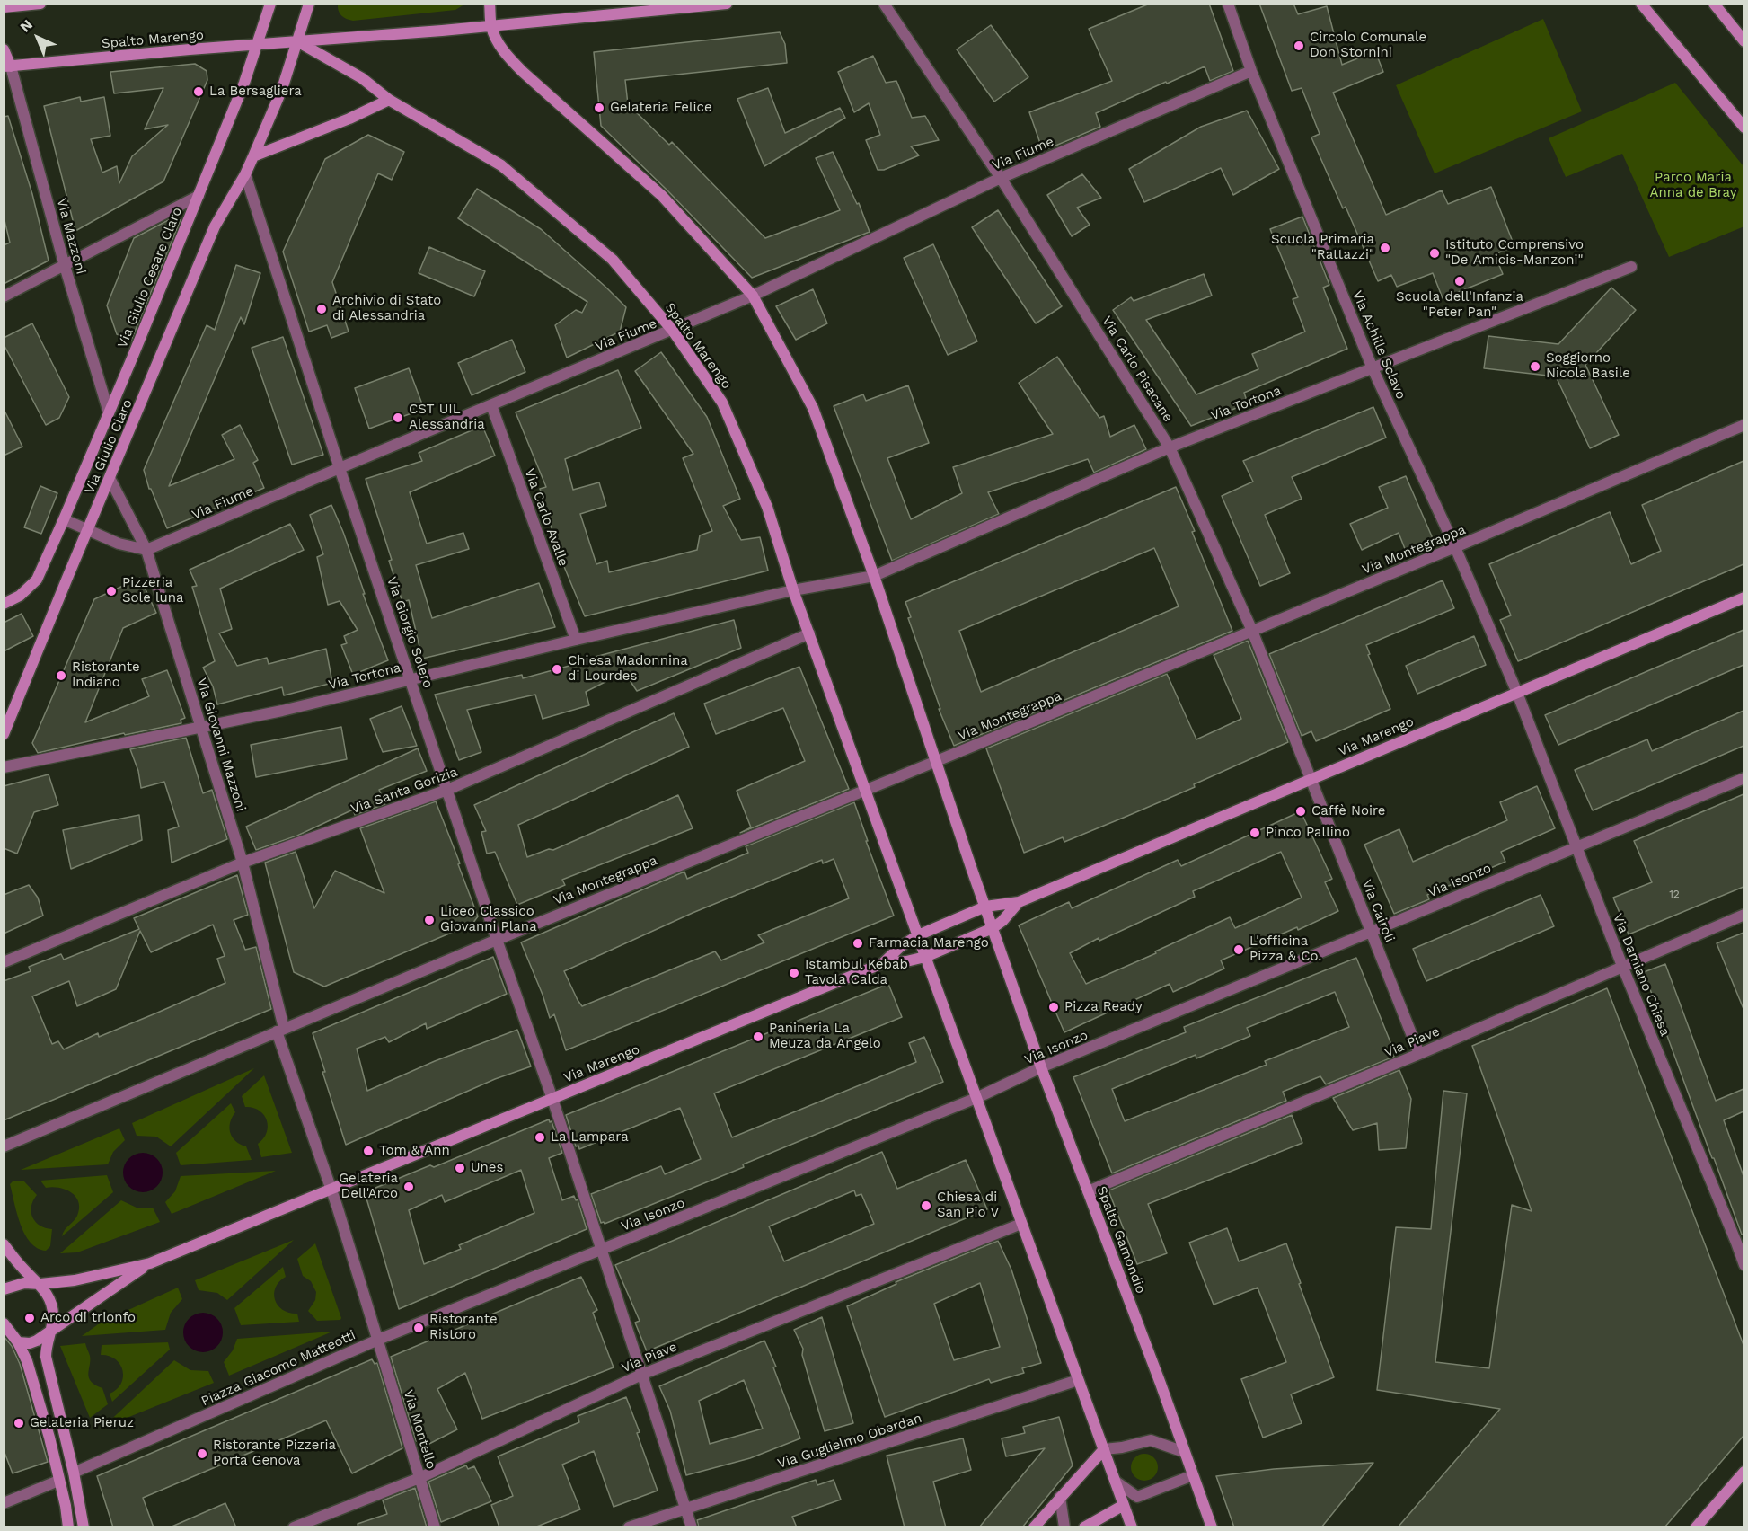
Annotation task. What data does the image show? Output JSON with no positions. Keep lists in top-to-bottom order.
{
  "streets": {
    "street": [
      "Spalto Marengo",
      "Via Fiume",
      "Via Mazzoni",
      "Via Giulio Cesare Claro",
      "Via Achille Sclavo",
      "Via Carlo Pisacane",
      "Via Tortona",
      "Via Giulio Claro",
      "Via Carlo Avalle",
      "Via Montegrappa",
      "Via Giorgio Solero",
      "Via Marengo",
      "Via Giovanni Mazzoni",
      "Via Santa Gorizia",
      "Via Isonzo",
      "Via Cairoli",
      "Via Damiano Chiesa",
      "Via Piave",
      "Spalto Gamondio",
      "Piazza Giacomo Matteotti",
      "Via Montello",
      "Via Guglielmo Oberdan"
    ]
  },
  "crossings": [
    ["Spalto Marengo", "Via Fiume"],
    ["Spalto Marengo", "Via Mazzoni"],
    ["Spalto Marengo", "Via Giulio Cesare Claro"],
    ["Spalto Marengo", "Via Tortona"],
    ["Spalto Marengo", "Via Giulio Claro"],
    ["Spalto Marengo", "Via Montegrappa"],
    ["Spalto Marengo", "Via Santa Gorizia"],
    ["Via Fiume", "Via Achille Sclavo"],
    ["Via Fiume", "Via Carlo Pisacane"],
    ["Via Fiume", "Via Carlo Avalle"],
    ["Via Fiume", "Via Giorgio Solero"],
    ["Via Fiume", "Via Giovanni Mazzoni"],
    ["Via Mazzoni", "Via Giulio Cesare Claro"],
    ["Via Achille Sclavo", "Via Tortona"],
    ["Via Achille Sclavo", "Via Montegrappa"],
    ["Via Achille Sclavo", "Via Marengo"],
    ["Via Achille Sclavo", "Via Damiano Chiesa"],
    ["Via Carlo Pisacane", "Via Tortona"],
    ["Via Carlo Pisacane", "Via Montegrappa"],
    ["Via Carlo Pisacane", "Via Marengo"],
    ["Via Carlo Pisacane", "Via Cairoli"],
    ["Via Tortona", "Via Carlo Avalle"],
    ["Via Tortona", "Via Giorgio Solero"],
    ["Via Tortona", "Via Giovanni Mazzoni"],
    ["Via Giulio Claro", "Via Giorgio Solero"],
    ["Via Giulio Claro", "Via Giovanni Mazzoni"],
    ["Via Montegrappa", "Via Giorgio Solero"],
    ["Via Montegrappa", "Via Giovanni Mazzoni"],
    ["Via Montegrappa", "Spalto Gamondio"],
    ["Via Montegrappa", "Piazza Giacomo Matteotti"],
    ["Via Giorgio Solero", "Via Marengo"],
    ["Via Giorgio Solero", "Via Santa Gorizia"],
    ["Via Giorgio Solero", "Via Isonzo"],
    ["Via Giorgio Solero", "Via Piave"],
    ["Via Giorgio Solero", "Via Guglielmo Oberdan"],
    ["Via Marengo", "Via Cairoli"],
    ["Via Marengo", "Via Damiano Chiesa"],
    ["Via Marengo", "Piazza Giacomo Matteotti"],
    ["Via Giovanni Mazzoni", "Via Santa Gorizia"],
    ["Via Giovanni Mazzoni", "Piazza Giacomo Matteotti"],
    ["Via Isonzo", "Via Cairoli"],
    ["Via Isonzo", "Via Damiano Chiesa"],
    ["Via Isonzo", "Spalto Gamondio"],
    ["Via Isonzo", "Piazza Giacomo Matteotti"],
    ["Via Isonzo", "Via Montello"],
    ["Via Cairoli", "Via Piave"],
    ["Via Damiano Chiesa", "Via Piave"],
    ["Via Piave", "Spalto Gamondio"],
    ["Via Piave", "Via Montello"],
    ["Piazza Giacomo Matteotti", "Via Montello"]
  ],
  "parks": ["Parco Maria Anna de Bray"],
  "places": [
    "Circolo Comunale Don Stornini",
    "La Bersagliera",
    "Gelateria Felice",
    "Scuola Primaria \"Rattazzi\"",
    "Istituto Comprensivo \"De Amicis-Manzoni\"",
    "Scuola dell'Infanzia \"Peter Pan\"",
    "Archivio di Stato di Alessandria",
    "Soggiorno Nicola Basile",
    "CST UIL Alessandria",
    "Pizzeria Sole luna",
    "Chiesa Madonnina di Lourdes",
    "Ristorante Indiano",
    "Caffè Noire",
    "Pinco Pallino",
    "Liceo Classico Giovanni Plana",
    "Farmacia Marengo",
    "L'officina Pizza & Co.",
    "Istambul Kebab Tavola Calda",
    "Pizza Ready",
    "Panineria La Meuza da Angelo",
    "La Lampara",
    "Tom & Ann",
    "Unes",
    "Gelateria Dell'Arco",
    "Chiesa di San Pio V",
    "Arco di trionfo",
    "Ristorante Ristoro",
    "Gelateria Pieruz",
    "Ristorante Pizzeria Porta Genova"
  ],
  "house_numbers": ["12"],
  "north": "top left"
}
